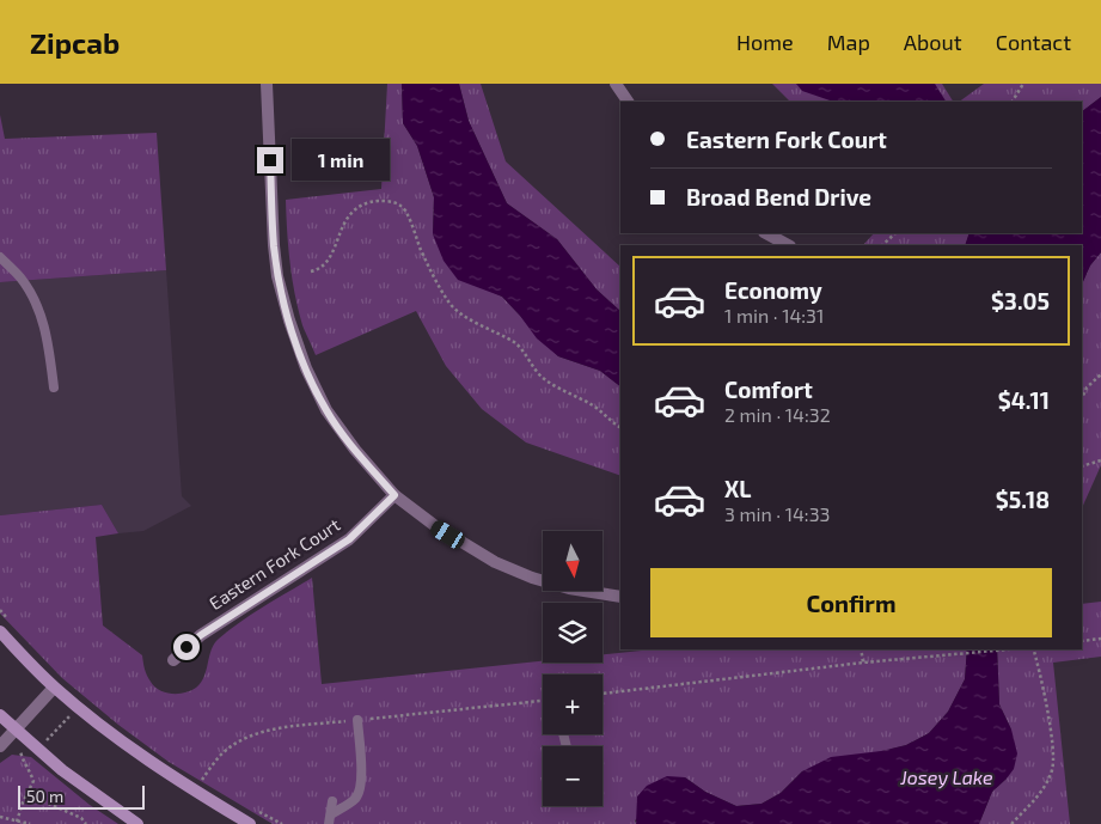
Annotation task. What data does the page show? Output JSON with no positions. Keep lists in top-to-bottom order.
{
  "streets": {
    "street": ["Eastern Fork Court"]
  },
  "water": ["Josey Lake"],
  "scale_bar": "50 m",
  "north": "bottom",
  "page": {
    "header": "Zipcab",
    "nav": [
      "Home",
      "Map",
      "About",
      "Contact"
    ],
    "banner": ["Eastern Fork Court", "Broad Bend Drive"],
    "bubble": "1 min",
    "list": [
      {
        "name": "Economy",
        "note": "1 min · 14:31",
        "value": "$3.05"
      },
      {
        "name": "Comfort",
        "note": "2 min · 14:32",
        "value": "$4.11"
      },
      {
        "name": "XL",
        "note": "3 min · 14:33",
        "value": "$5.18"
      }
    ],
    "map_buttons": ["+", "−"],
    "buttons": "Confirm",
    "scale": "50 m"
  }
}
